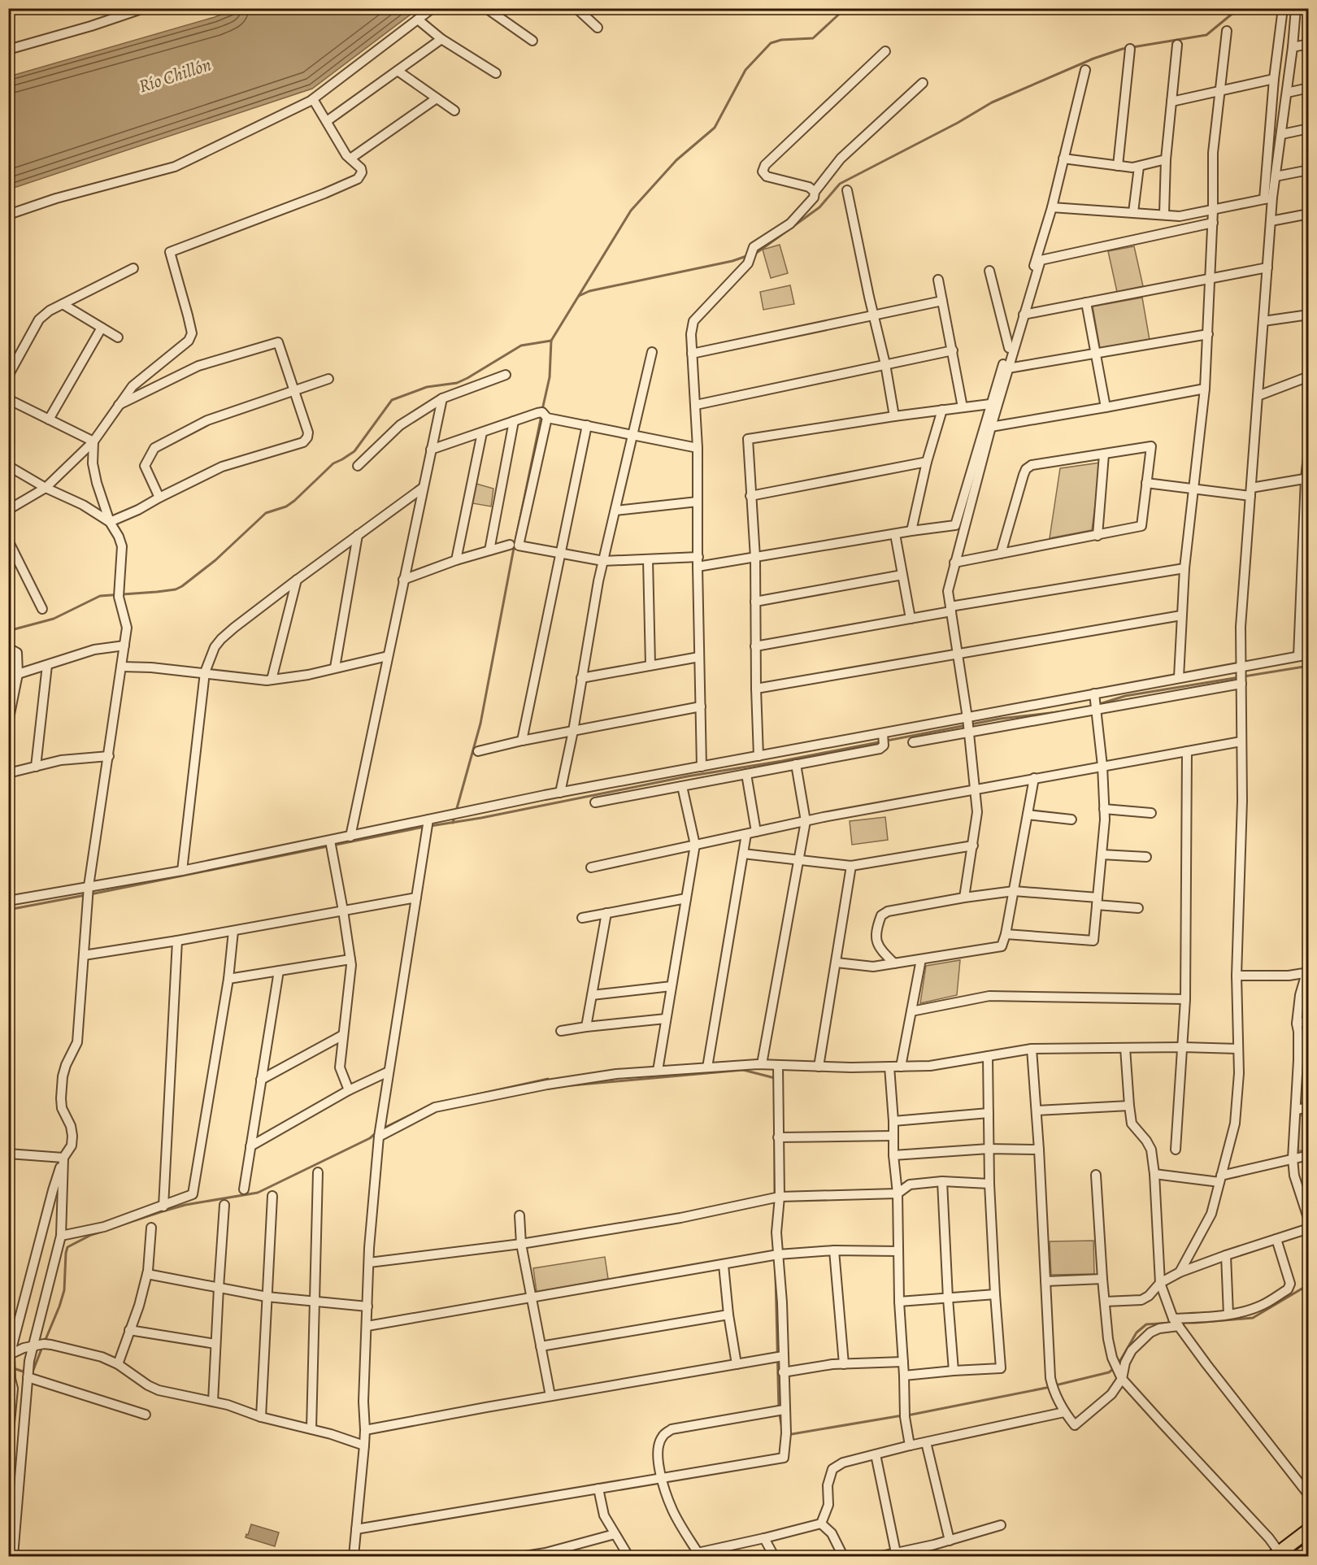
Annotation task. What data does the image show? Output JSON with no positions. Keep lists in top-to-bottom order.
{
  "water": ["Río Chillón"]
}
